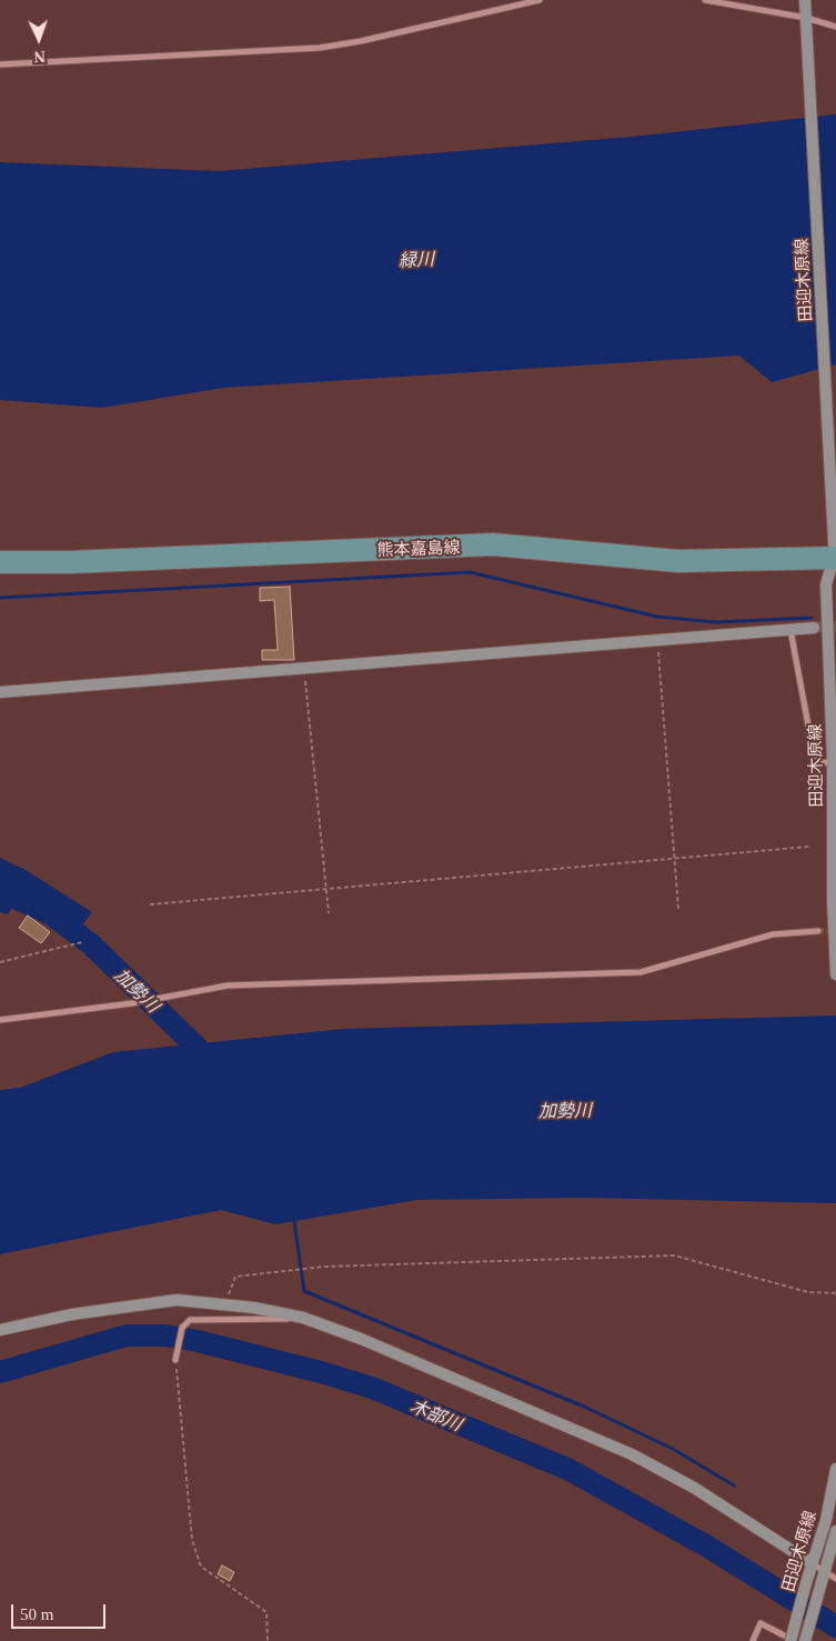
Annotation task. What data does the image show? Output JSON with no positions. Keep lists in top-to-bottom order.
{
  "streets": {
    "main road": ["熊本嘉島線"],
    "street": ["田迎木原線"]
  },
  "crossings": [
    ["田迎木原線", "熊本嘉島線"]
  ],
  "water": ["緑川", "加勢川", "木部川"],
  "scale_bar": "50 m",
  "north": "bottom"
}
